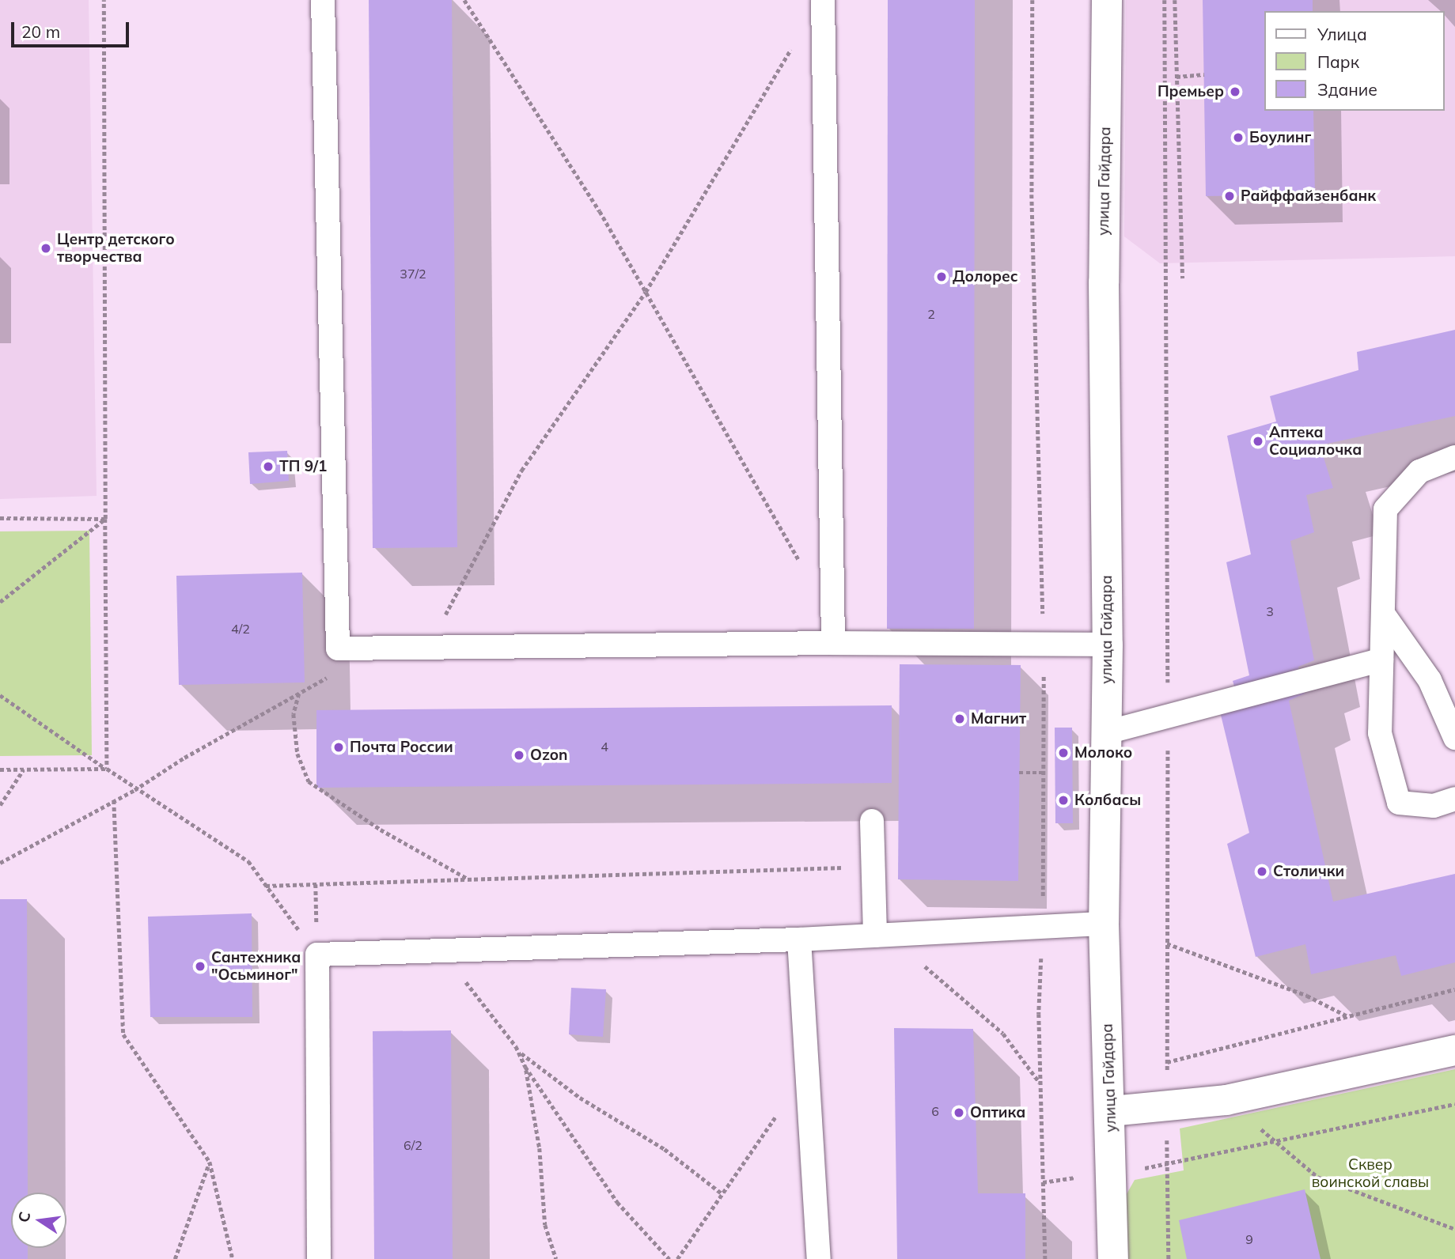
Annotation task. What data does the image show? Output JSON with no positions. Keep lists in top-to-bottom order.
{
  "streets": {
    "street": ["улица Гайдара"]
  },
  "parks": ["Сквер воинской славы"],
  "places": [
    "Премьер",
    "Боулинг",
    "Райффайзенбанк",
    "Центр детского творчества",
    "Долорес",
    "Аптека Социалочка",
    "ТП 9/1",
    "Магнит",
    "Почта России",
    "Молоко",
    "Ozon",
    "Колбасы",
    "Столички",
    "Сантехника \"Осьминог\"",
    "Оптика"
  ],
  "house_numbers": [
    "37/2",
    "2",
    "3",
    "4/2",
    "4",
    "6",
    "6/2",
    "9"
  ],
  "legend": ["Улица", "Парк", "Здание"],
  "scale_bar": "20 m",
  "north": "left"
}
